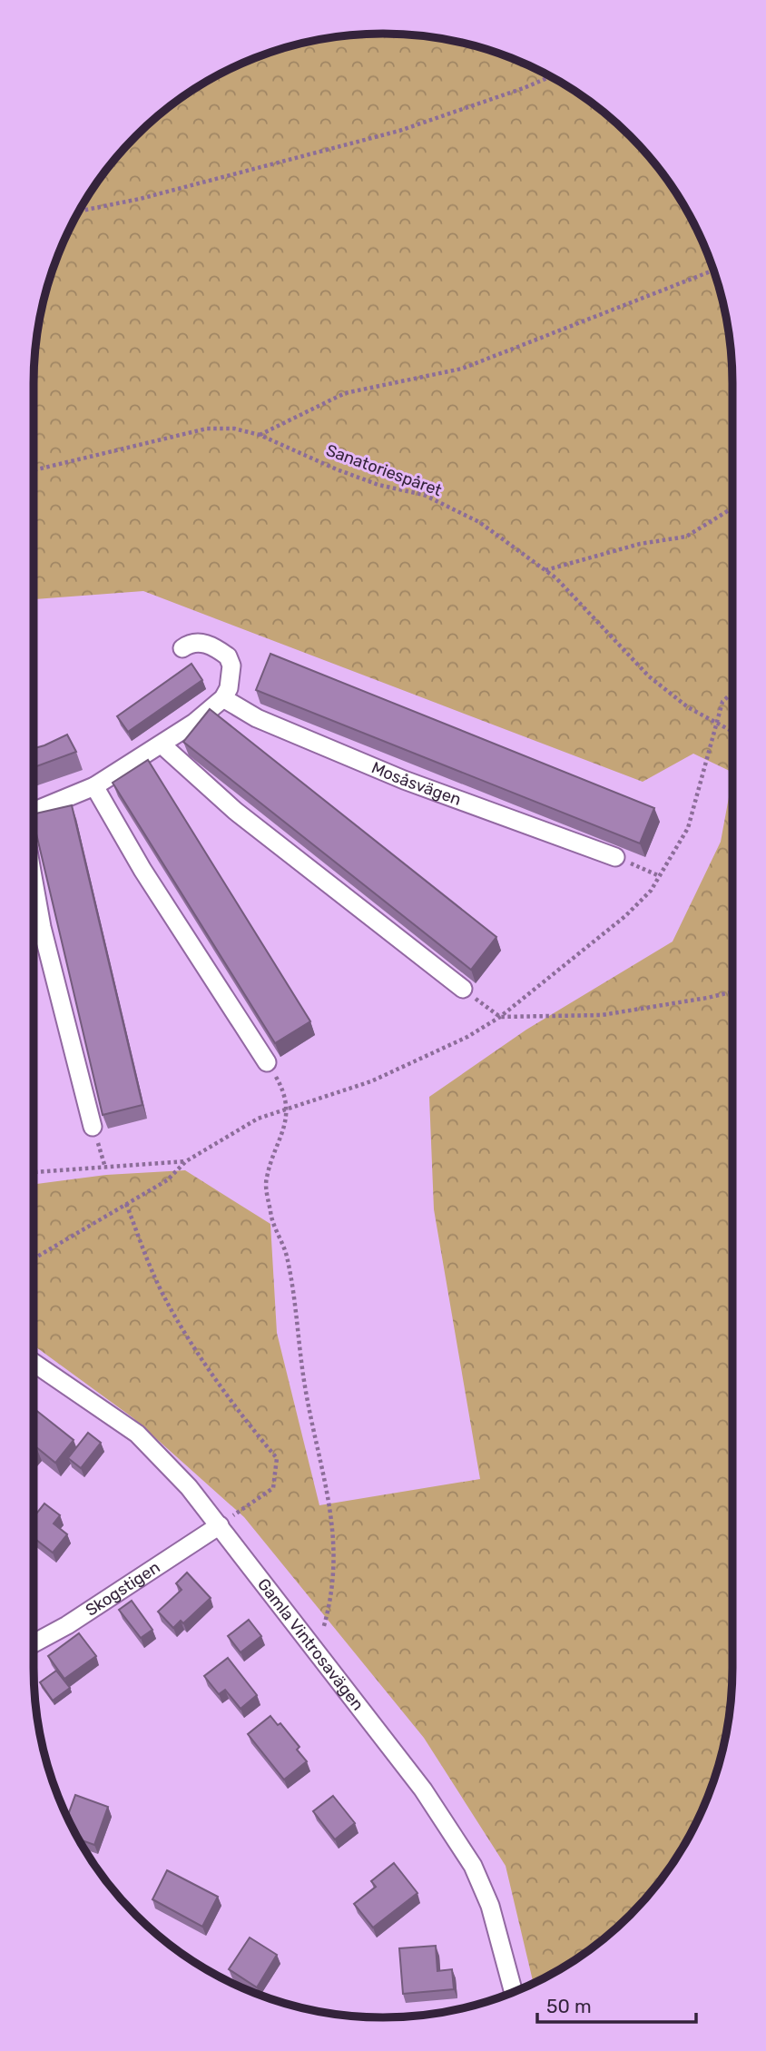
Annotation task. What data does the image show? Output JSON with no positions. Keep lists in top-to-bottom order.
{
  "streets": {
    "street": ["Mosåsvägen", "Skogstigen", "Gamla Vintrosavägen"],
    "path": ["Sanatoriespåret"]
  },
  "crossings": [
    ["Skogstigen", "Gamla Vintrosavägen"]
  ],
  "scale_bar": "50 m"
}
